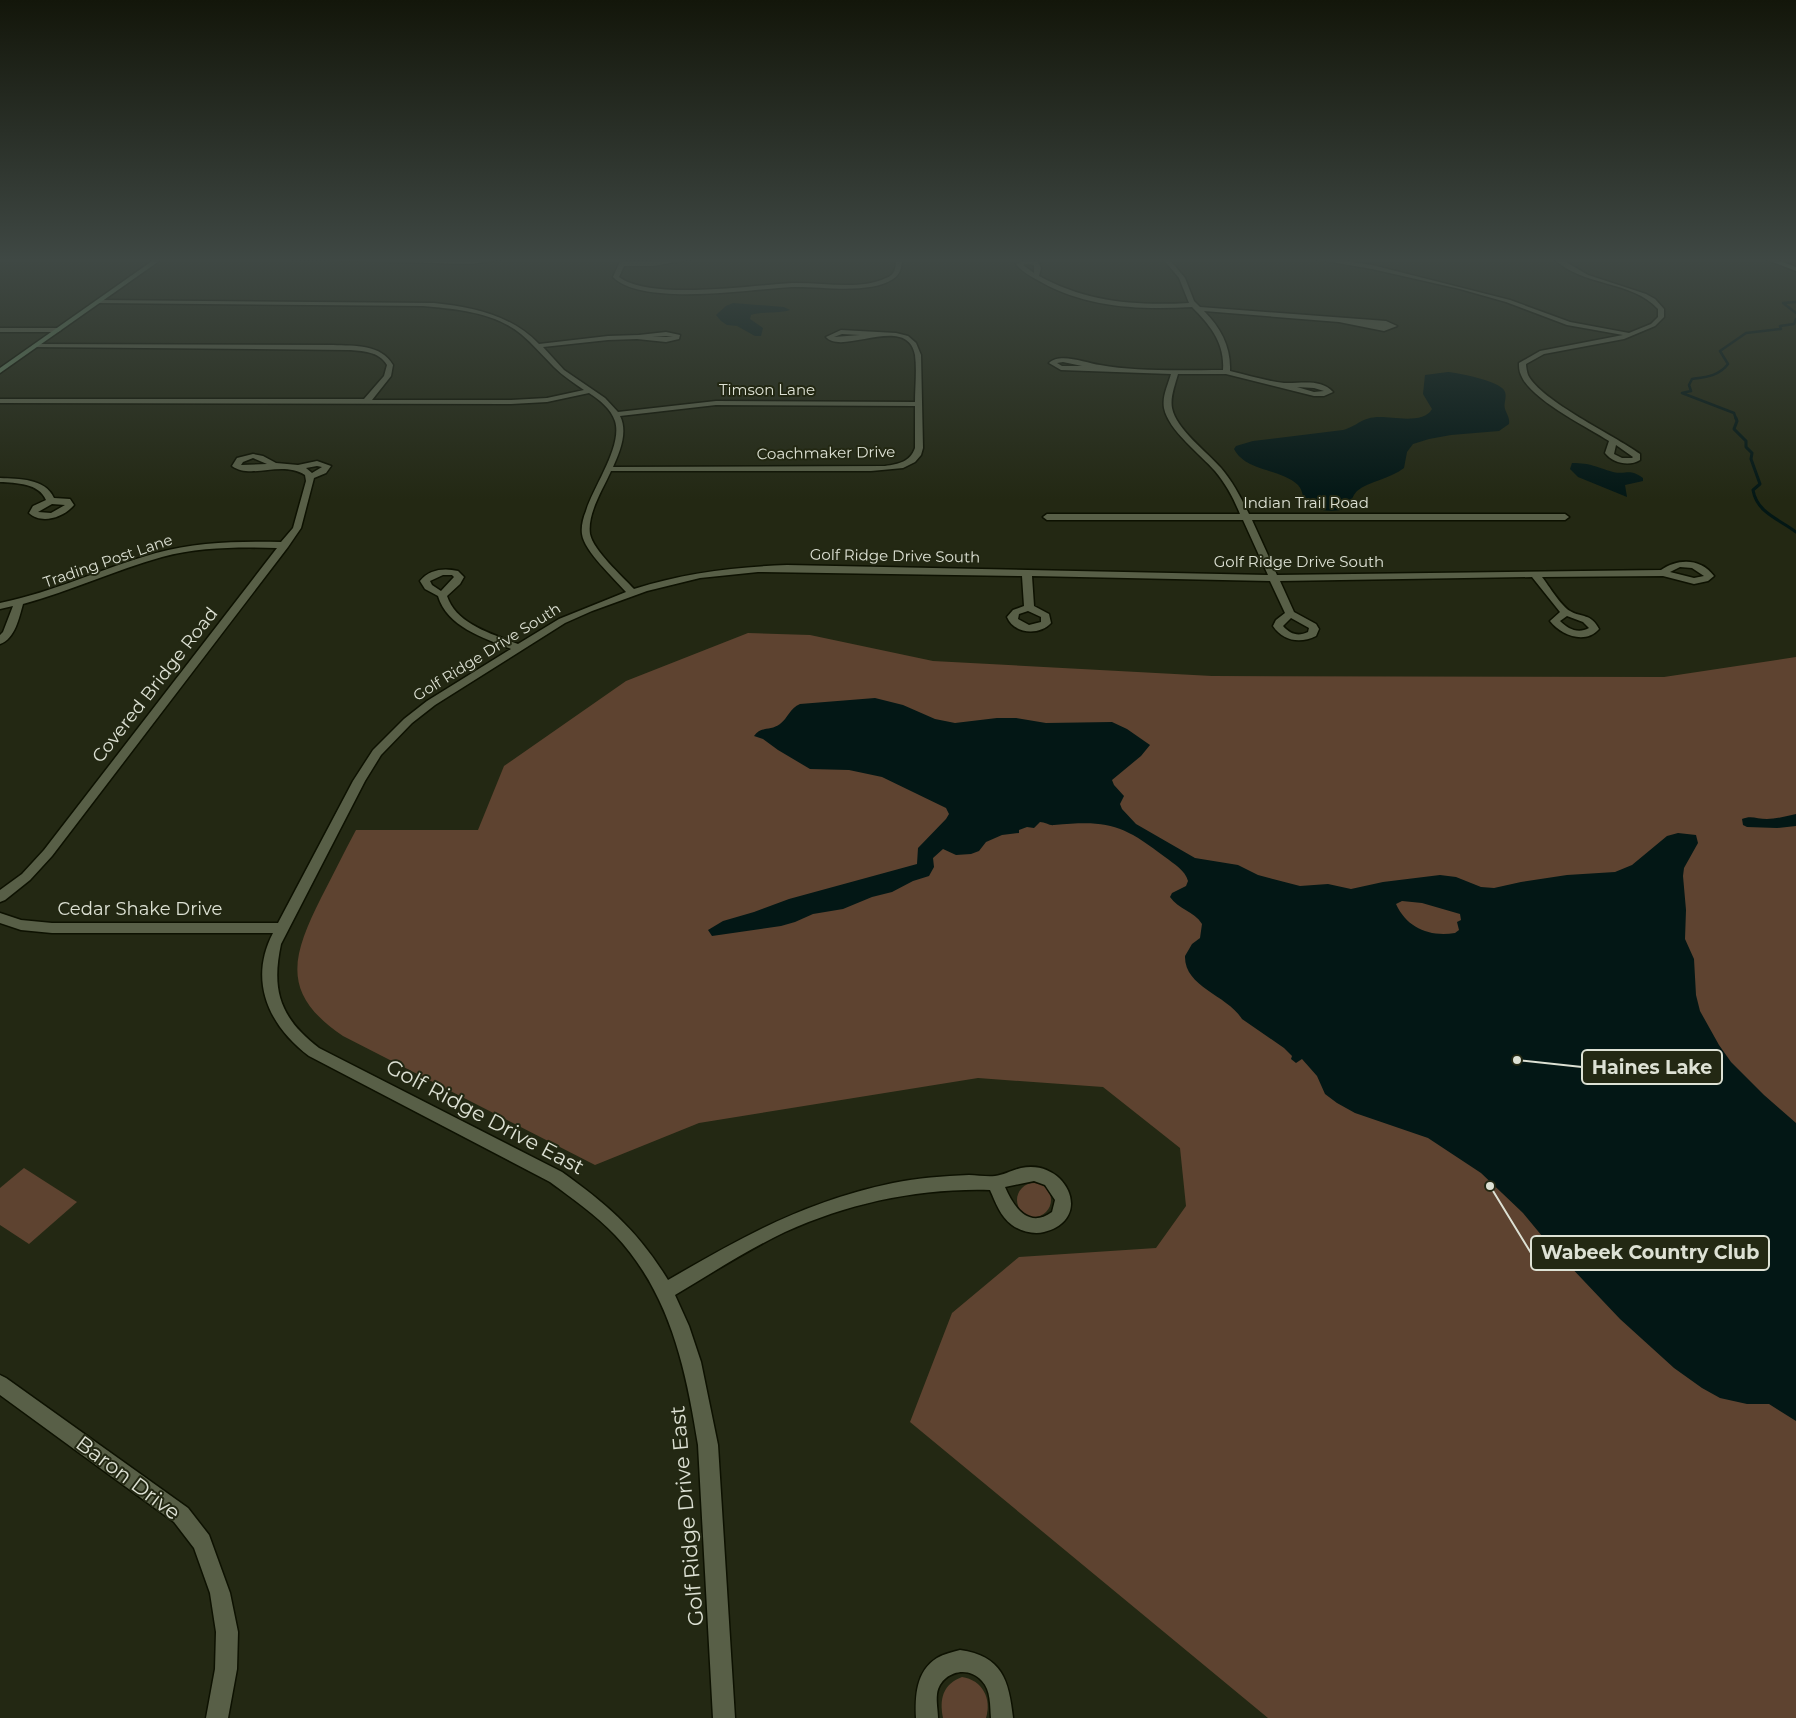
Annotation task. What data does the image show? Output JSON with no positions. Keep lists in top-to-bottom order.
{
  "streets": {
    "street": [
      "Timson Lane",
      "Coachmaker Drive",
      "Indian Trail Road",
      "Golf Ridge Drive South",
      "Trading Post Lane",
      "Covered Bridge Road",
      "Cedar Shake Drive",
      "Golf Ridge Drive East",
      "Baron Drive"
    ]
  },
  "crossings": [
    ["Timson Lane", "Coachmaker Drive"],
    ["Golf Ridge Drive South", "Cedar Shake Drive"],
    ["Golf Ridge Drive South", "Golf Ridge Drive East"],
    ["Trading Post Lane", "Covered Bridge Road"],
    ["Cedar Shake Drive", "Golf Ridge Drive East"]
  ],
  "places": ["Haines Lake", "Wabeek Country Club"]
}
